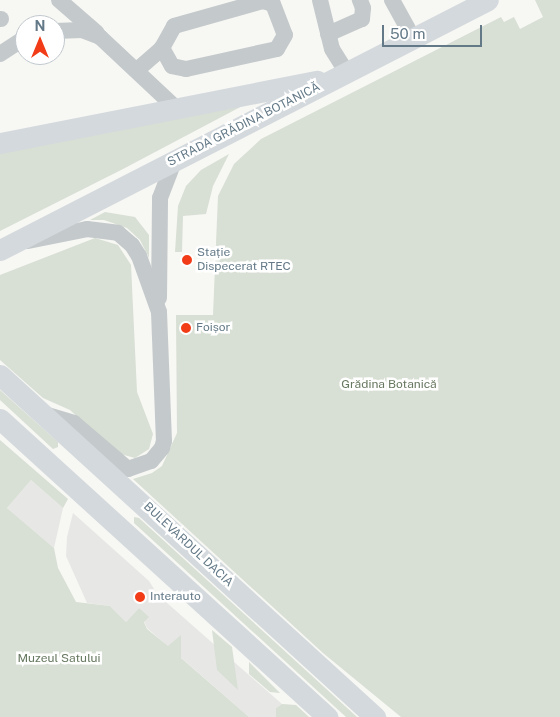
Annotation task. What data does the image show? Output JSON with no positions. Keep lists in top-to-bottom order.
{
  "streets": {
    "main road": ["STRADA GRĂDINA BOTANICĂ", "BULEVARDUL DACIA"]
  },
  "parks": ["Grădina Botanică", "Muzeul Satului"],
  "places": ["Stație Dispecerat RTEC", "Foișor", "Interauto"],
  "scale_bar": "50 m",
  "north": "top"
}
